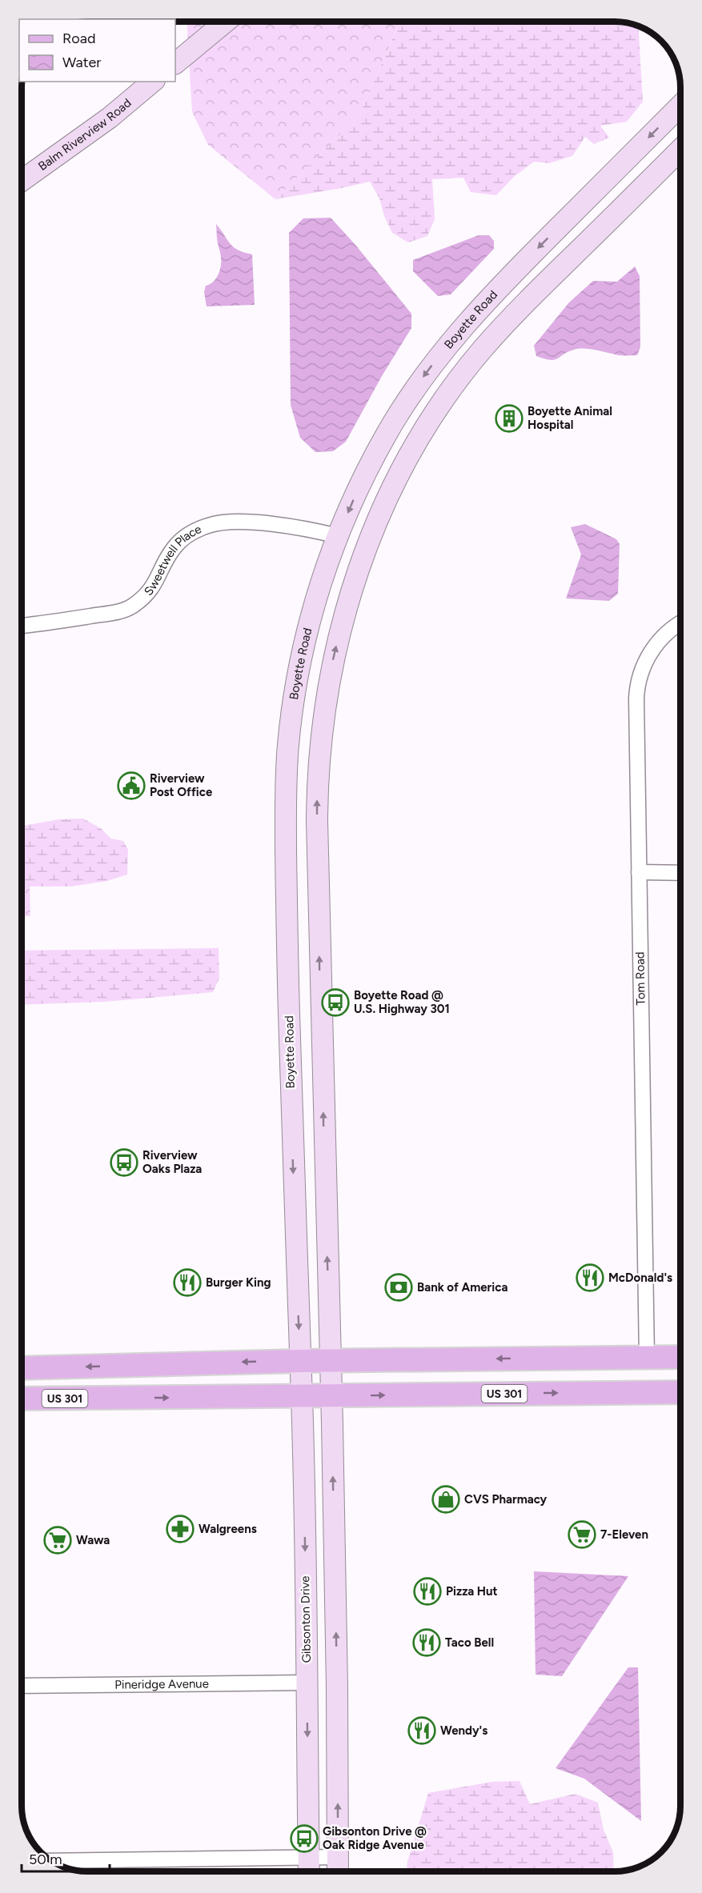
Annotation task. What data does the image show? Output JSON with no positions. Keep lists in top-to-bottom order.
{
  "streets": {
    "main road": [
      "Balm Riverview Road",
      "Boyette Road",
      "US 301",
      "Gibsonton Drive"
    ],
    "street": ["Sweetwell Place", "Tom Road", "Pineridge Avenue"]
  },
  "crossings": [
    ["Boyette Road", "Sweetwell Place"],
    ["Boyette Road", "Gibsonton Drive"],
    ["US 301", "Gibsonton Drive"],
    ["Gibsonton Drive", "Pineridge Avenue"]
  ],
  "places": {
    "building": ["Boyette Animal Hospital"],
    "public building": ["Riverview Post Office"],
    "bus stop": ["Boyette Road @ U.S. Highway 301", "Riverview Oaks Plaza", "Gibsonton Drive @ Oak Ridge Avenue"],
    "restaurant": [
      "McDonald's",
      "Burger King",
      "Pizza Hut",
      "Taco Bell",
      "Wendy's"
    ],
    "bank": ["Bank of America"],
    "shop": ["CVS Pharmacy"],
    "pharmacy": ["Walgreens"],
    "supermarket": ["7-Eleven", "Wawa"]
  },
  "legend": ["Road", "Water"],
  "scale_bar": "50 m"
}
